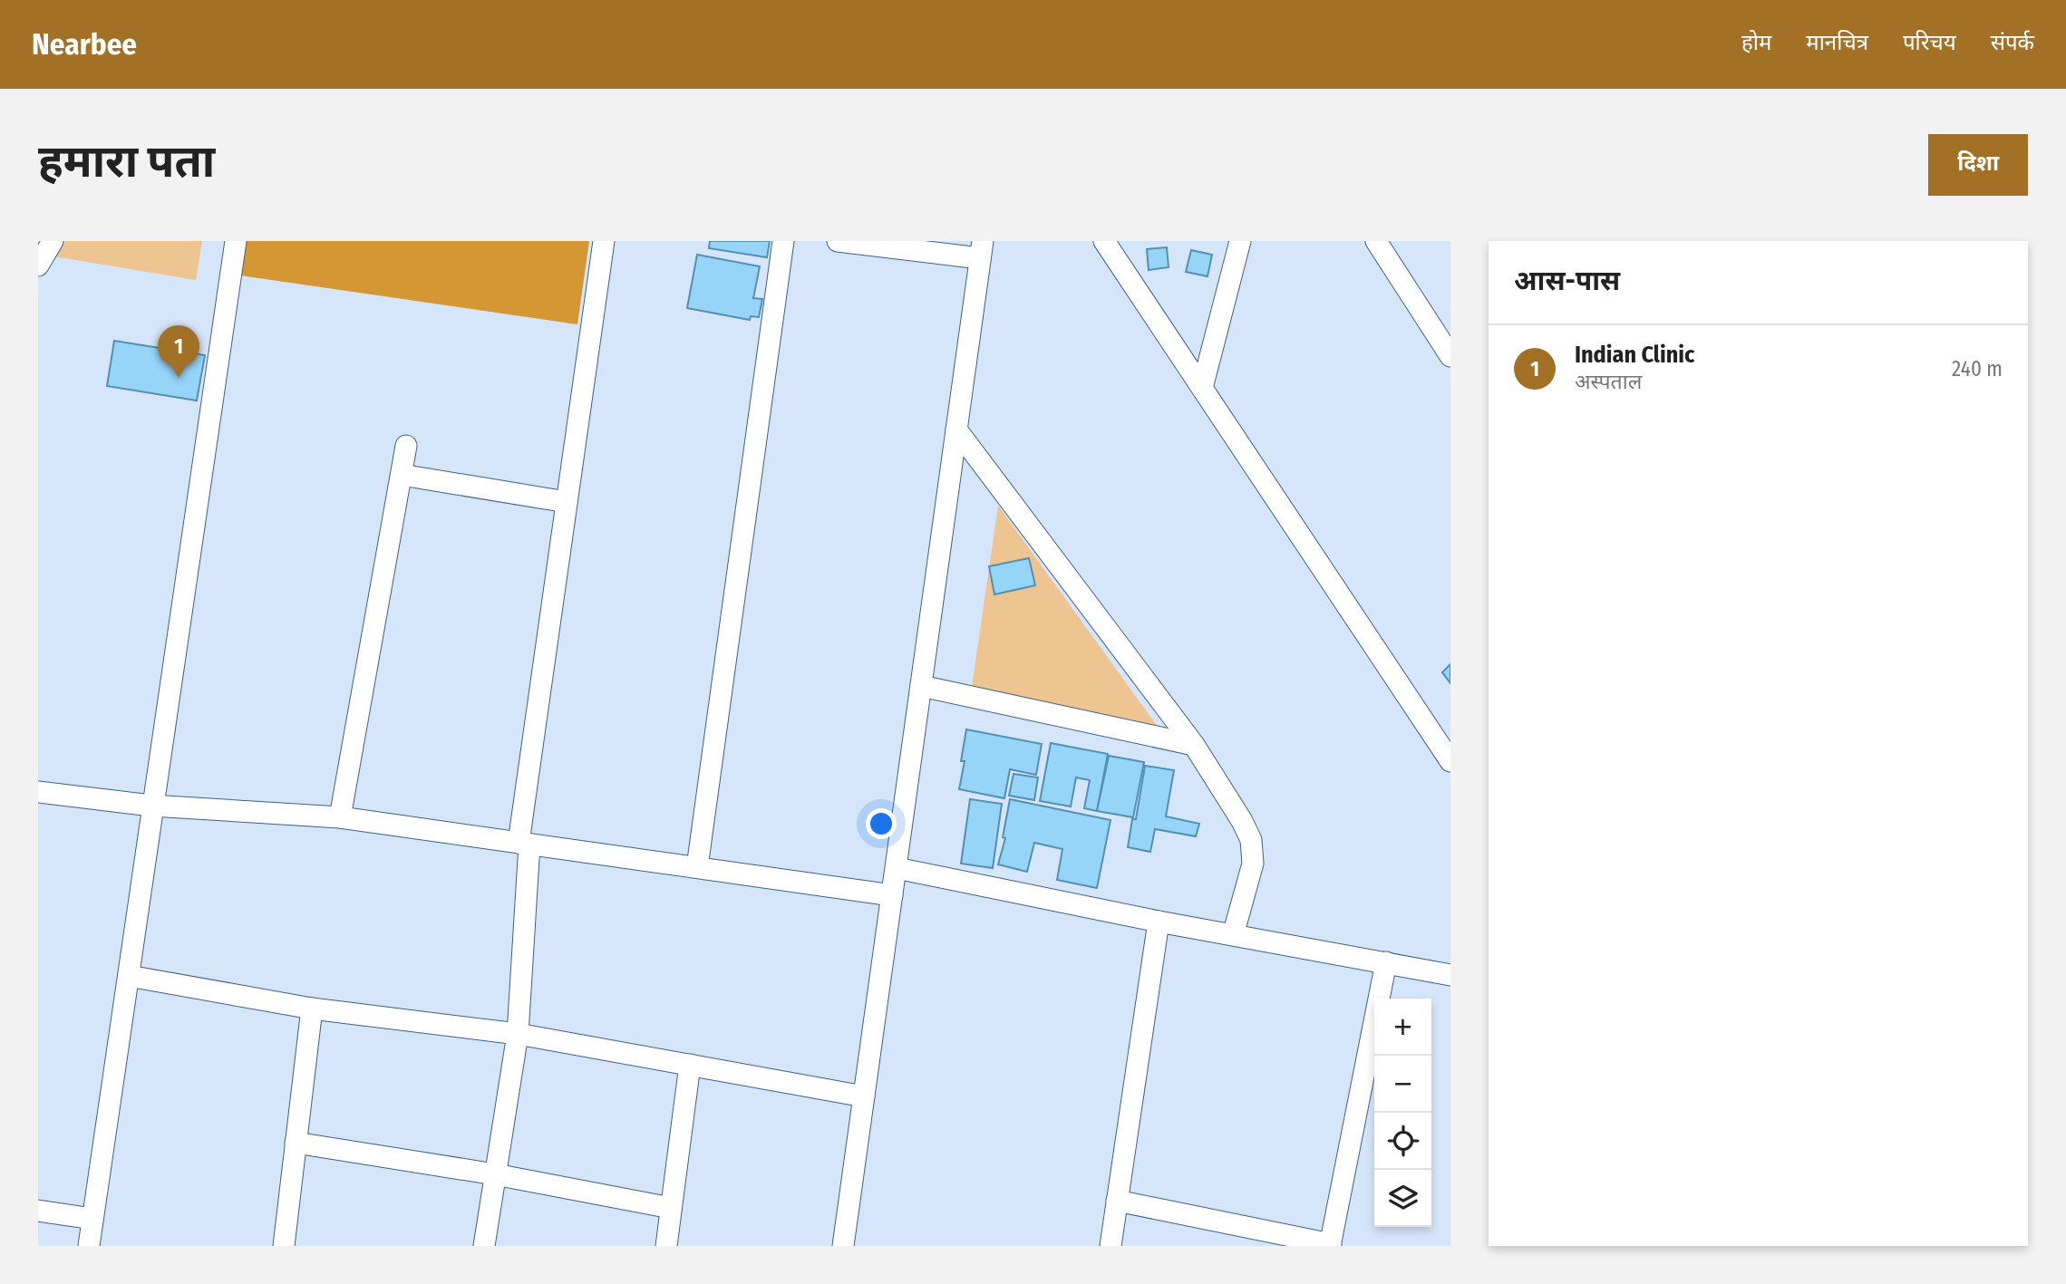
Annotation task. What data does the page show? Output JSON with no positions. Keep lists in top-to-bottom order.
{
  "page": {
    "header": "Nearbee",
    "nav": [
      "होम",
      "मानचित्र",
      "परिचय",
      "संपर्क"
    ],
    "buttons": "दिशा",
    "title": "हमारा पता",
    "heading": "आस-पास",
    "list": [
      {
        "mark": "1",
        "name": "Indian Clinic",
        "note": "अस्पताल",
        "value": "240 m"
      }
    ],
    "pins": "1",
    "map_buttons": ["+", "−"]
  }
}
